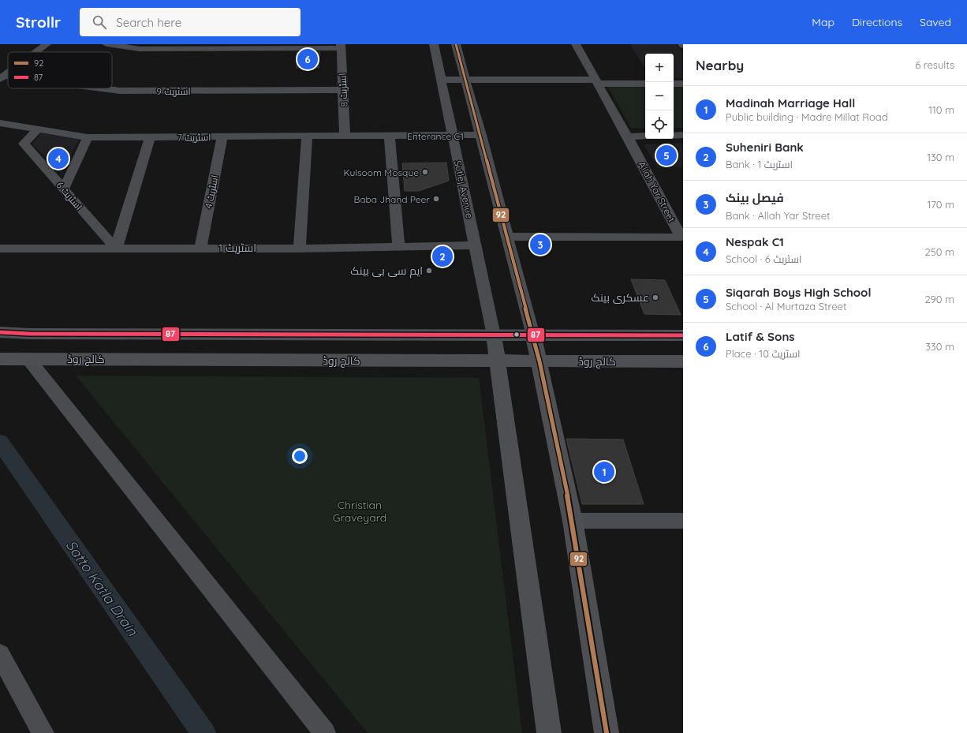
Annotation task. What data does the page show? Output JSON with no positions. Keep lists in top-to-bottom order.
{
  "streets": {
    "main road": ["کالج روڈ"],
    "street": [
      "اسٹریٹ 8",
      "اسٹریٹ 9",
      "Enterance C1",
      "اسٹریٹ 7",
      "Sutlej Avenue",
      "اسٹریٹ 4",
      "Allah Yar Street",
      "اسٹریٹ 6",
      "اسٹریٹ 1"
    ]
  },
  "crossings": [
    ["اسٹریٹ 8", "اسٹریٹ 9"],
    ["اسٹریٹ 8", "اسٹریٹ 7"],
    ["Enterance C1", "اسٹریٹ 7"],
    ["Enterance C1", "Sutlej Avenue"],
    ["اسٹریٹ 7", "اسٹریٹ 4"],
    ["اسٹریٹ 7", "اسٹریٹ 6"],
    ["Sutlej Avenue", "اسٹریٹ 1"],
    ["اسٹریٹ 4", "اسٹریٹ 1"],
    ["اسٹریٹ 6", "اسٹریٹ 1"]
  ],
  "water": ["Satto Katla Drain"],
  "parks": ["Christian Graveyard"],
  "places": [
    "Kulsoom Mosque",
    "Baba Jhand Peer",
    "ایم سی بی بینک",
    "عسکری بینک"
  ],
  "lines": ["transit line 92", "transit line 87"],
  "legend": ["92", "87"],
  "page": {
    "header": "Strollr",
    "search": "Search here",
    "nav": ["Map", "Directions", "Saved"],
    "heading": ["Nearby", "6 results"],
    "pins": [
      "6",
      "5",
      "4",
      "3",
      "2",
      "1"
    ],
    "map_buttons": ["+", "−"],
    "list": [
      {
        "mark": "1",
        "name": "Madinah Marriage Hall",
        "note": "Public building · Madre Millat Road",
        "value": "110 m"
      },
      {
        "mark": "2",
        "name": "Suheniri Bank",
        "note": "Bank · اسٹریٹ 1",
        "value": "130 m"
      },
      {
        "mark": "3",
        "name": "فیصل بینک",
        "note": "Bank · Allah Yar Street",
        "value": "170 m"
      },
      {
        "mark": "4",
        "name": "Nespak C1",
        "note": "School · اسٹریٹ 6",
        "value": "250 m"
      },
      {
        "mark": "5",
        "name": "Siqarah Boys High School",
        "note": "School · Al Murtaza Street",
        "value": "290 m"
      },
      {
        "mark": "6",
        "name": "Latif & Sons",
        "note": "Place · اسٹریٹ 10",
        "value": "330 m"
      }
    ]
  }
}
